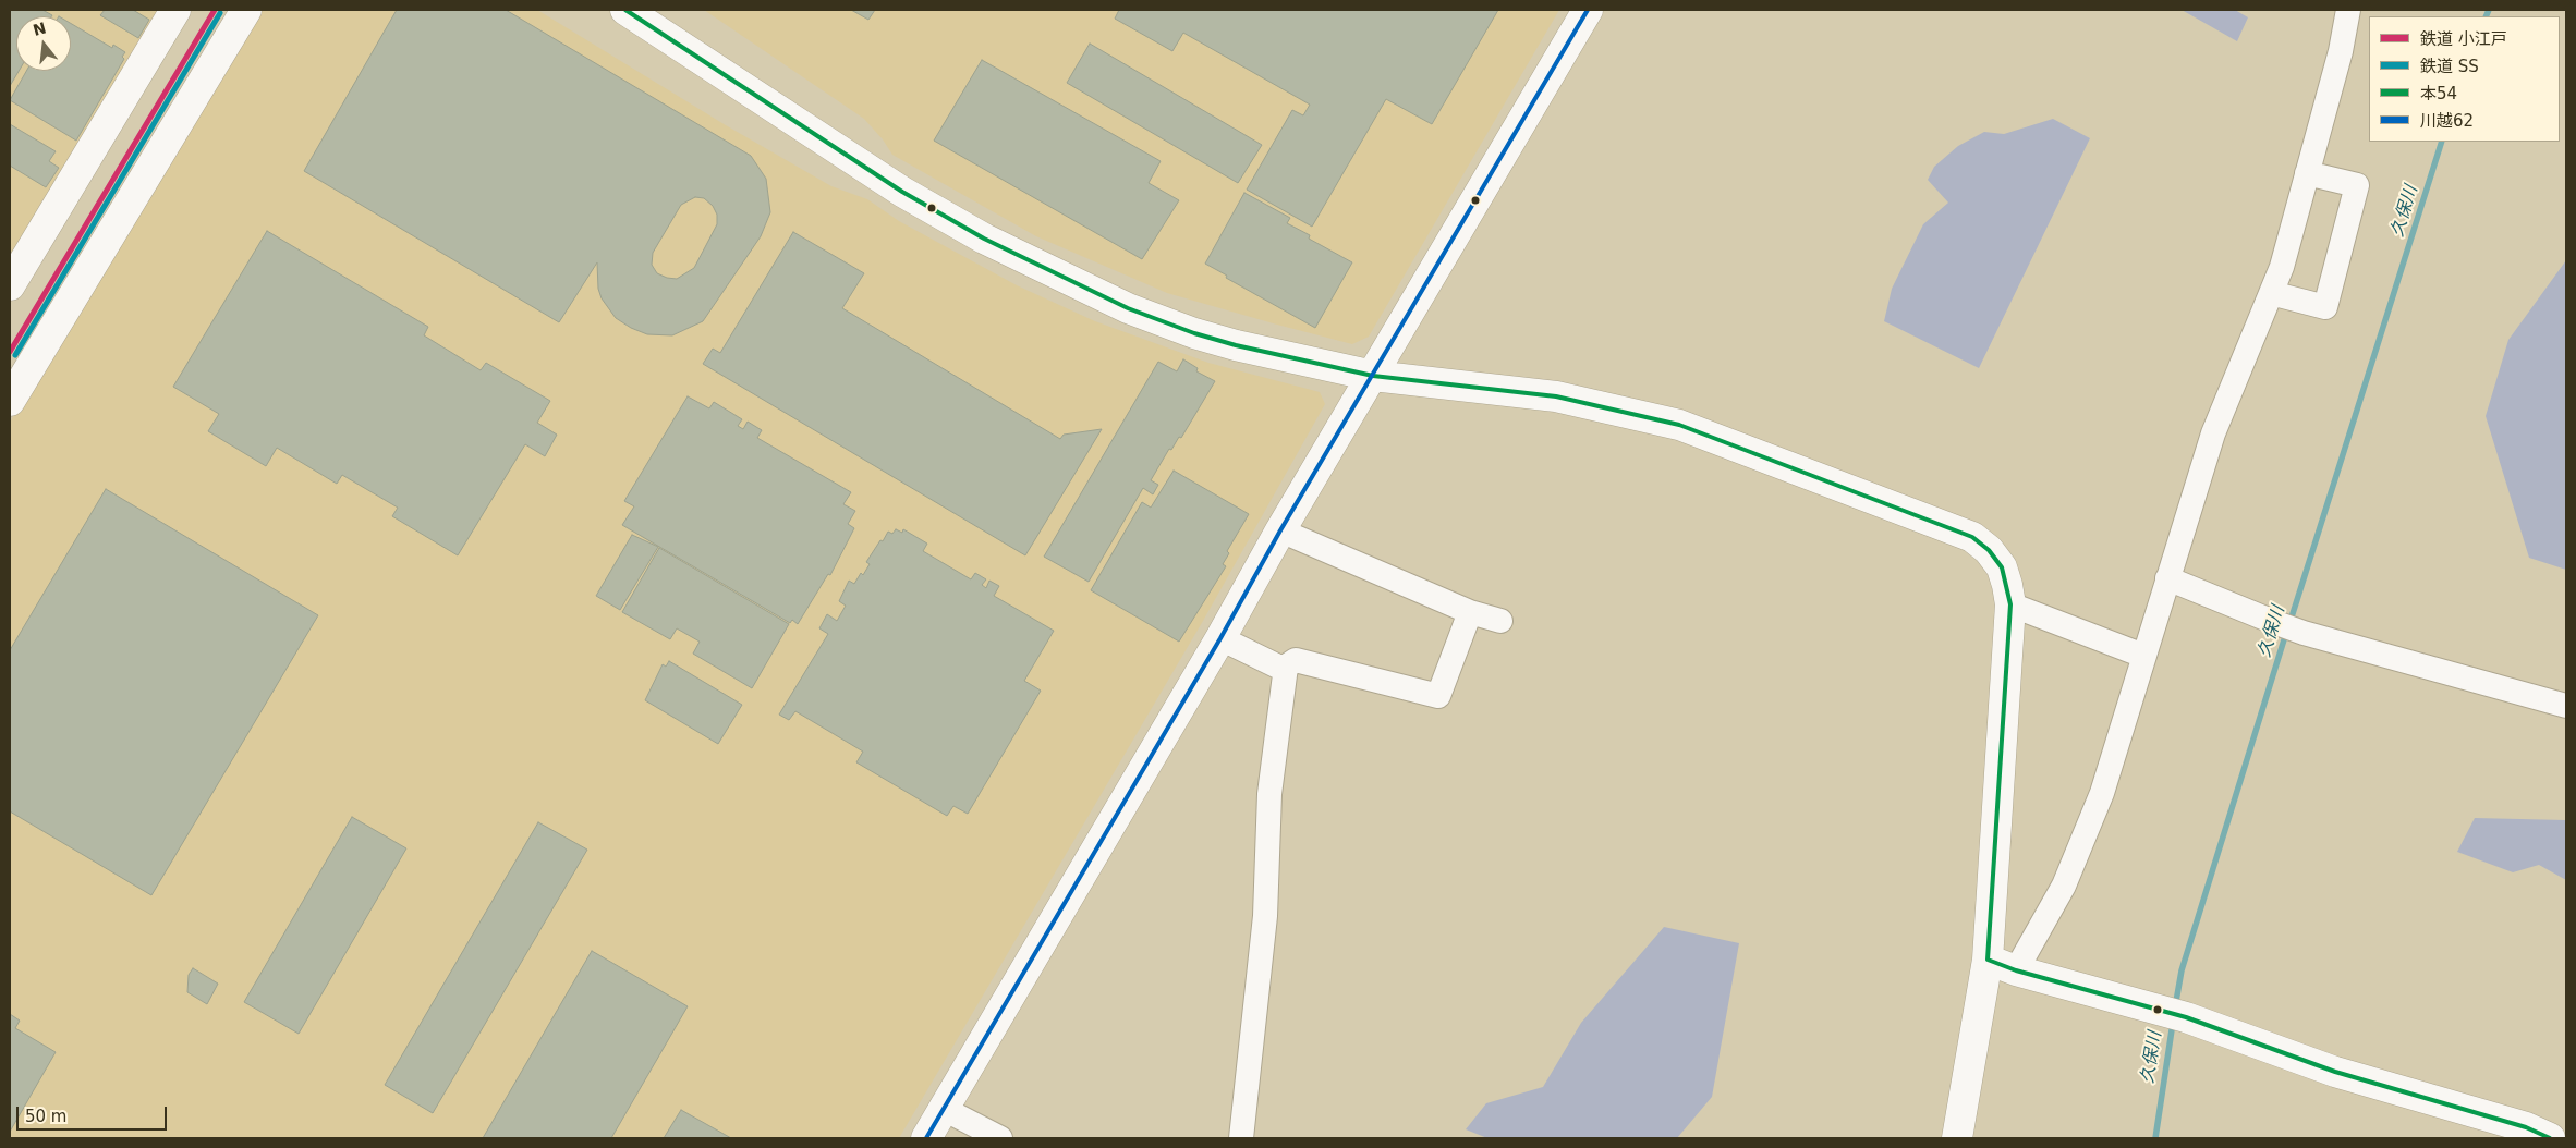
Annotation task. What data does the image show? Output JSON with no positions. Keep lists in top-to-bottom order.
{
  "water": ["久保川"],
  "lines": [
    "rail line 小江戸",
    "transit line 本54",
    "transit line 川越62",
    "rail line SS"
  ],
  "legend": [
    "鉄道 小江戸",
    "鉄道 SS",
    "本54",
    "川越62"
  ],
  "scale_bar": "50 m",
  "north": "top"
}
